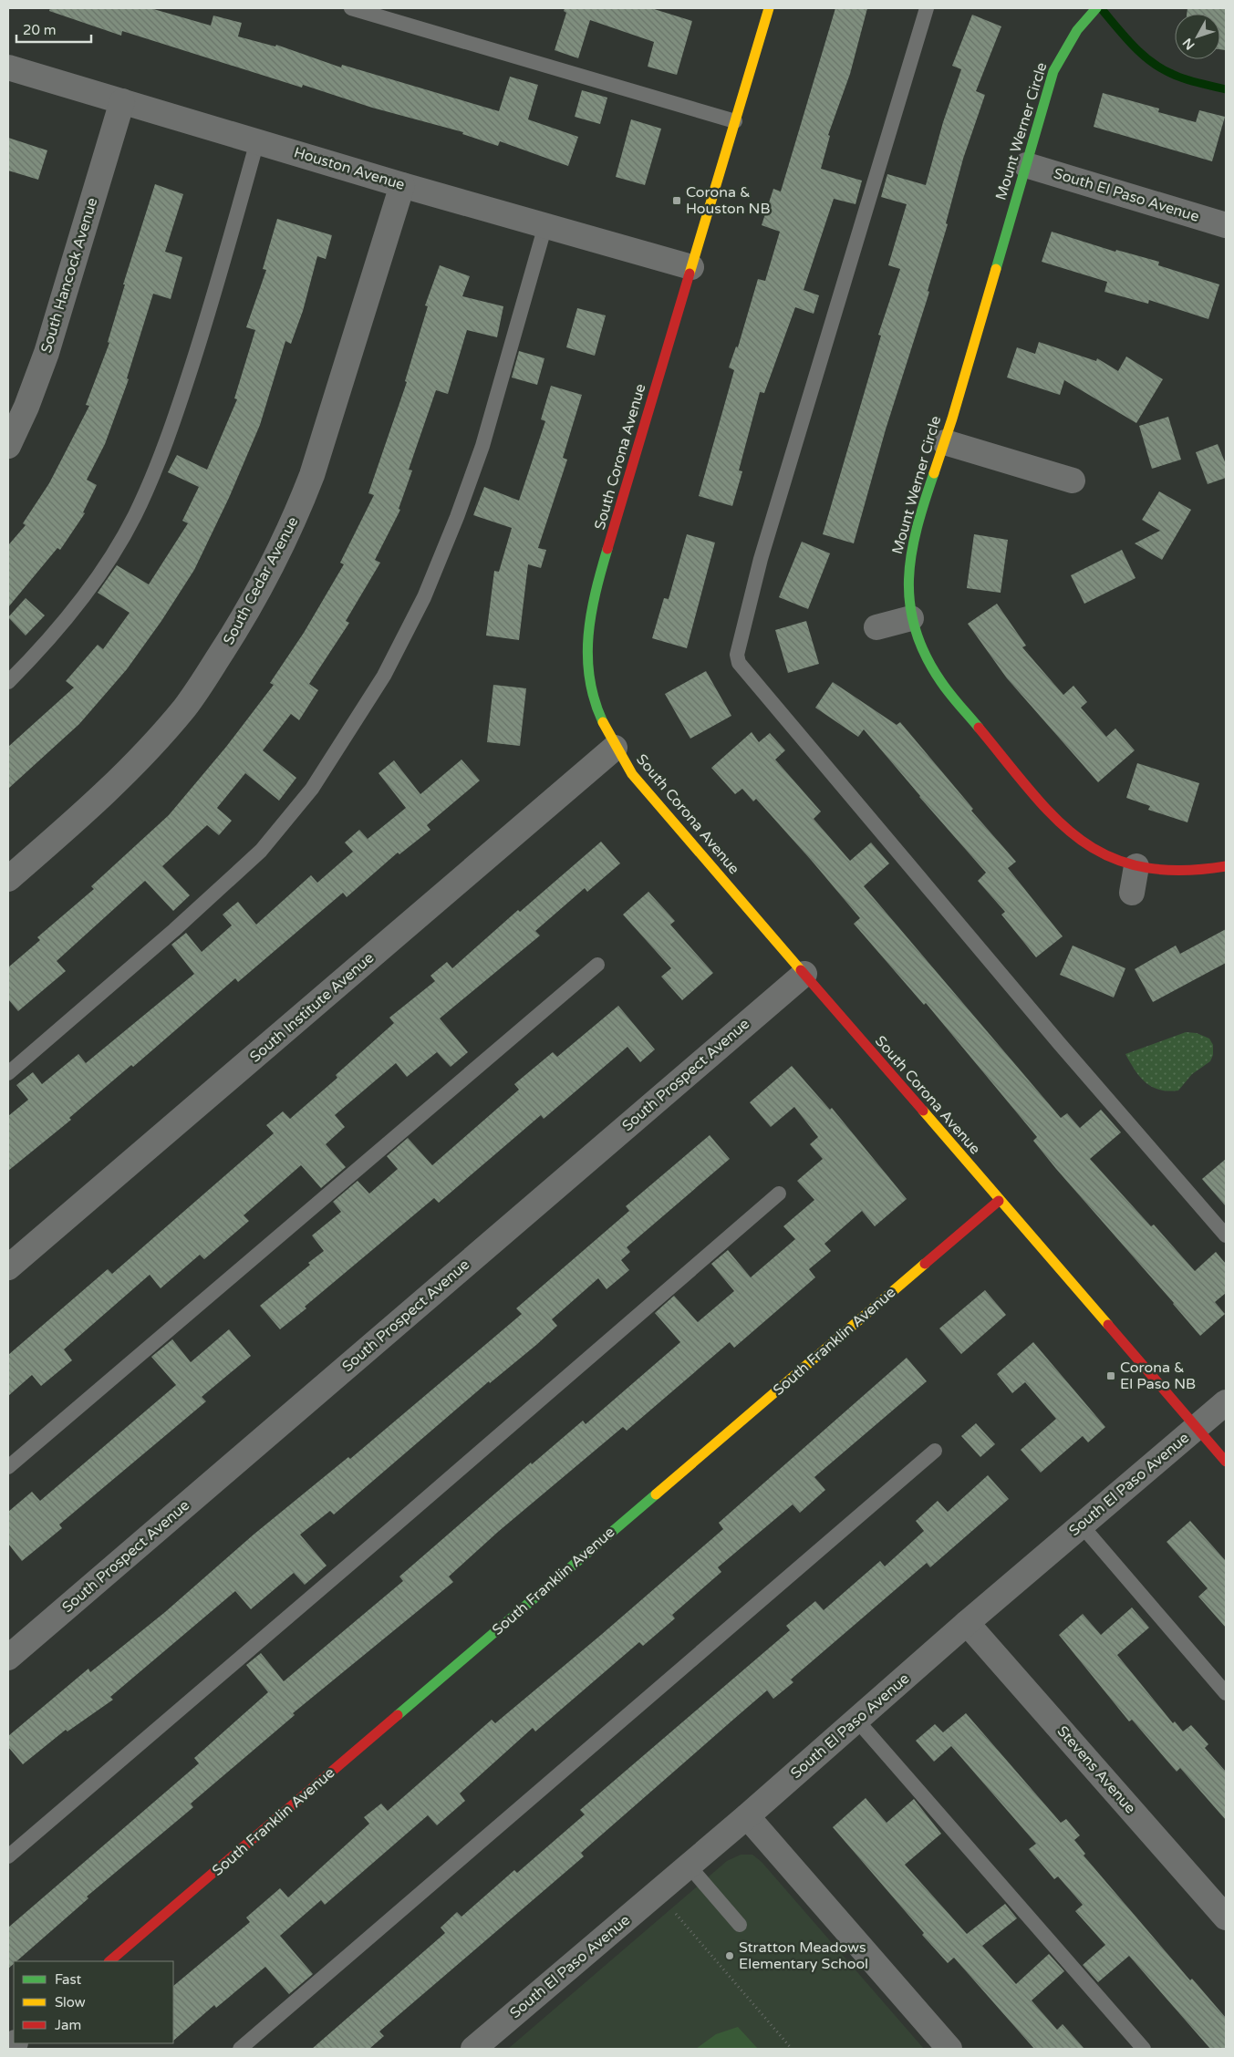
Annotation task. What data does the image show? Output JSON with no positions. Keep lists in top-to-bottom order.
{
  "streets": {
    "street": [
      "Mount Werner Circle",
      "Houston Avenue",
      "South El Paso Avenue",
      "South Hancock Avenue",
      "South Corona Avenue",
      "South Cedar Avenue",
      "South Institute Avenue",
      "South Prospect Avenue",
      "South Franklin Avenue",
      "Stevens Avenue"
    ]
  },
  "crossings": [
    ["Mount Werner Circle", "South El Paso Avenue"],
    ["Houston Avenue", "South Hancock Avenue"],
    ["Houston Avenue", "South Corona Avenue"],
    ["Houston Avenue", "South Cedar Avenue"],
    ["South El Paso Avenue", "South Corona Avenue"],
    ["South El Paso Avenue", "Stevens Avenue"],
    ["South Corona Avenue", "South Institute Avenue"],
    ["South Corona Avenue", "South Prospect Avenue"],
    ["South Corona Avenue", "South Franklin Avenue"]
  ],
  "places": {
    "transit": ["Corona & Houston NB", "Corona & El Paso NB"],
    "other": ["Stratton Meadows Elementary School"]
  },
  "legend": ["Fast", "Slow", "Jam"],
  "scale_bar": "20 m",
  "north": "bottom left"
}
